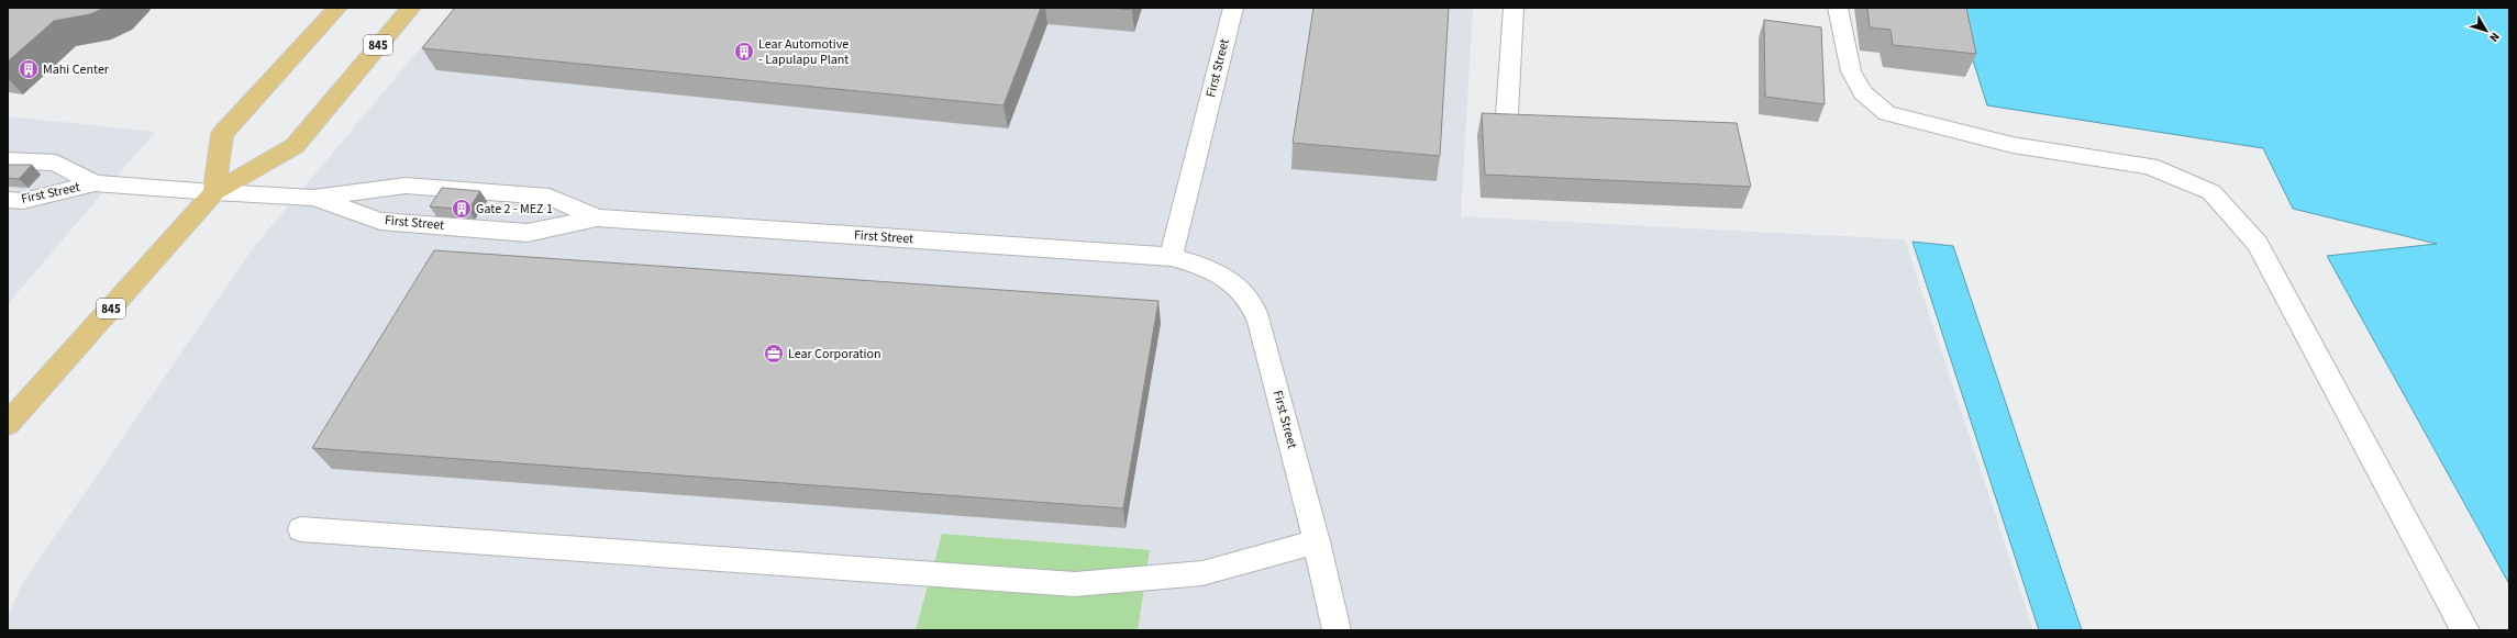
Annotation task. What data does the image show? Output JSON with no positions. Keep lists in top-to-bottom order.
{
  "streets": {
    "main road": ["845"],
    "street": ["First Street"]
  },
  "crossings": [
    ["845", "First Street"]
  ],
  "places": {
    "building": ["Lear Automotive - Lapulapu Plant", "Mahi Center", "Gate 2 - MEZ 1"],
    "office": ["Lear Corporation"]
  },
  "north": "bottom right"
}
